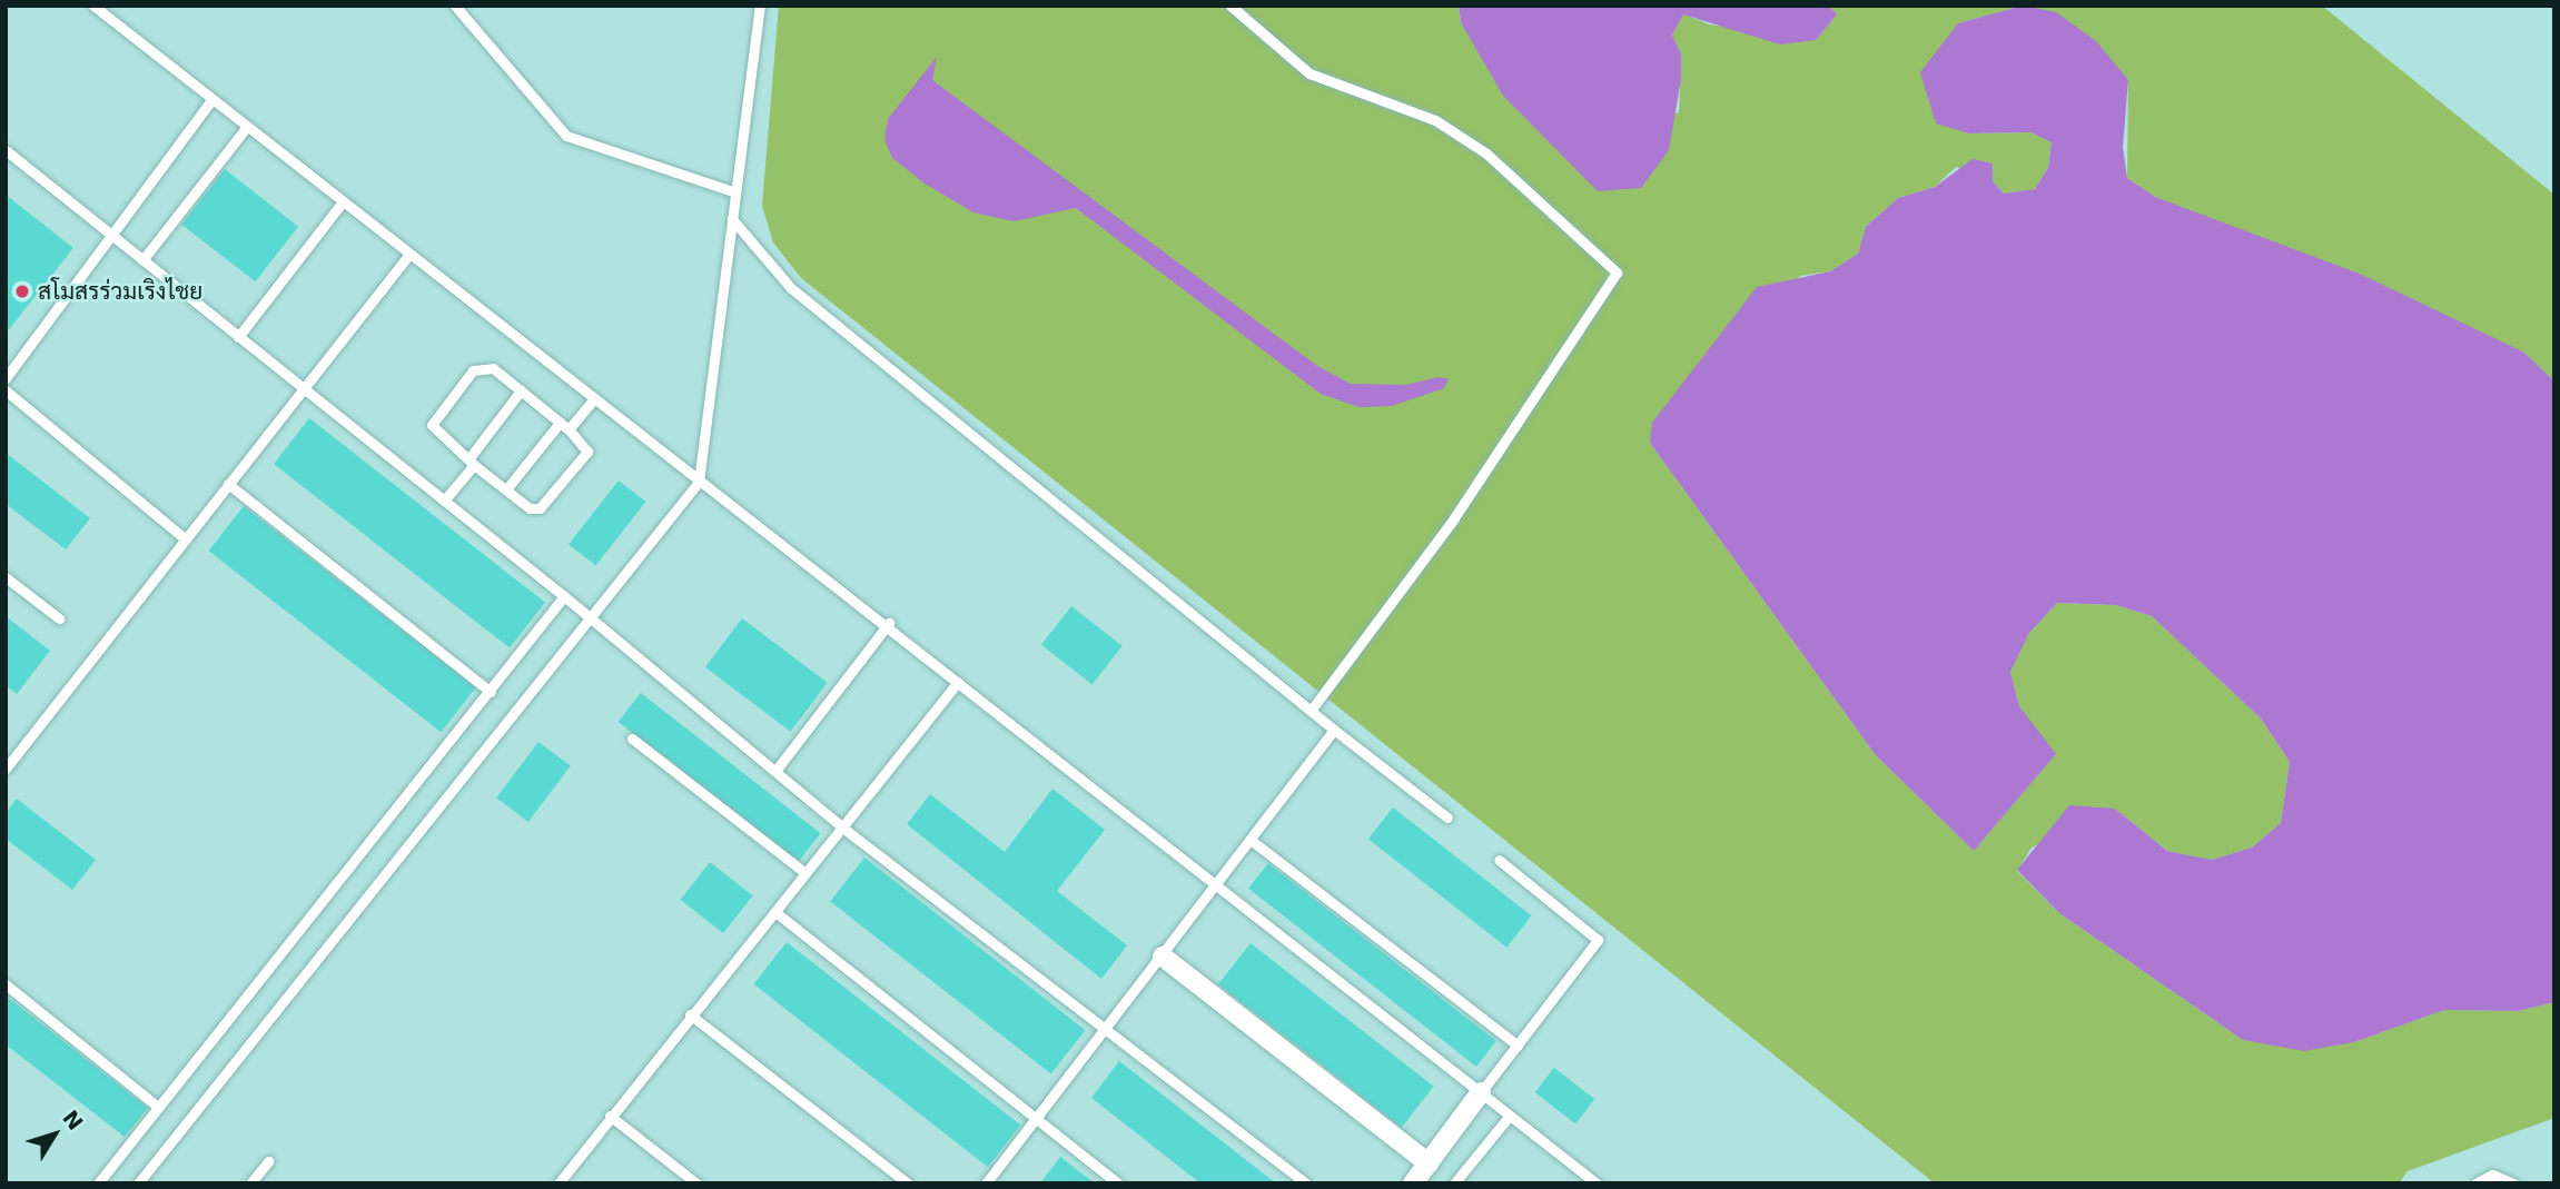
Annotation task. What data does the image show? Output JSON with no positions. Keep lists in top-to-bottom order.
{
  "places": ["สโมสรร่วมเริงไชย"],
  "north": "top right"
}
